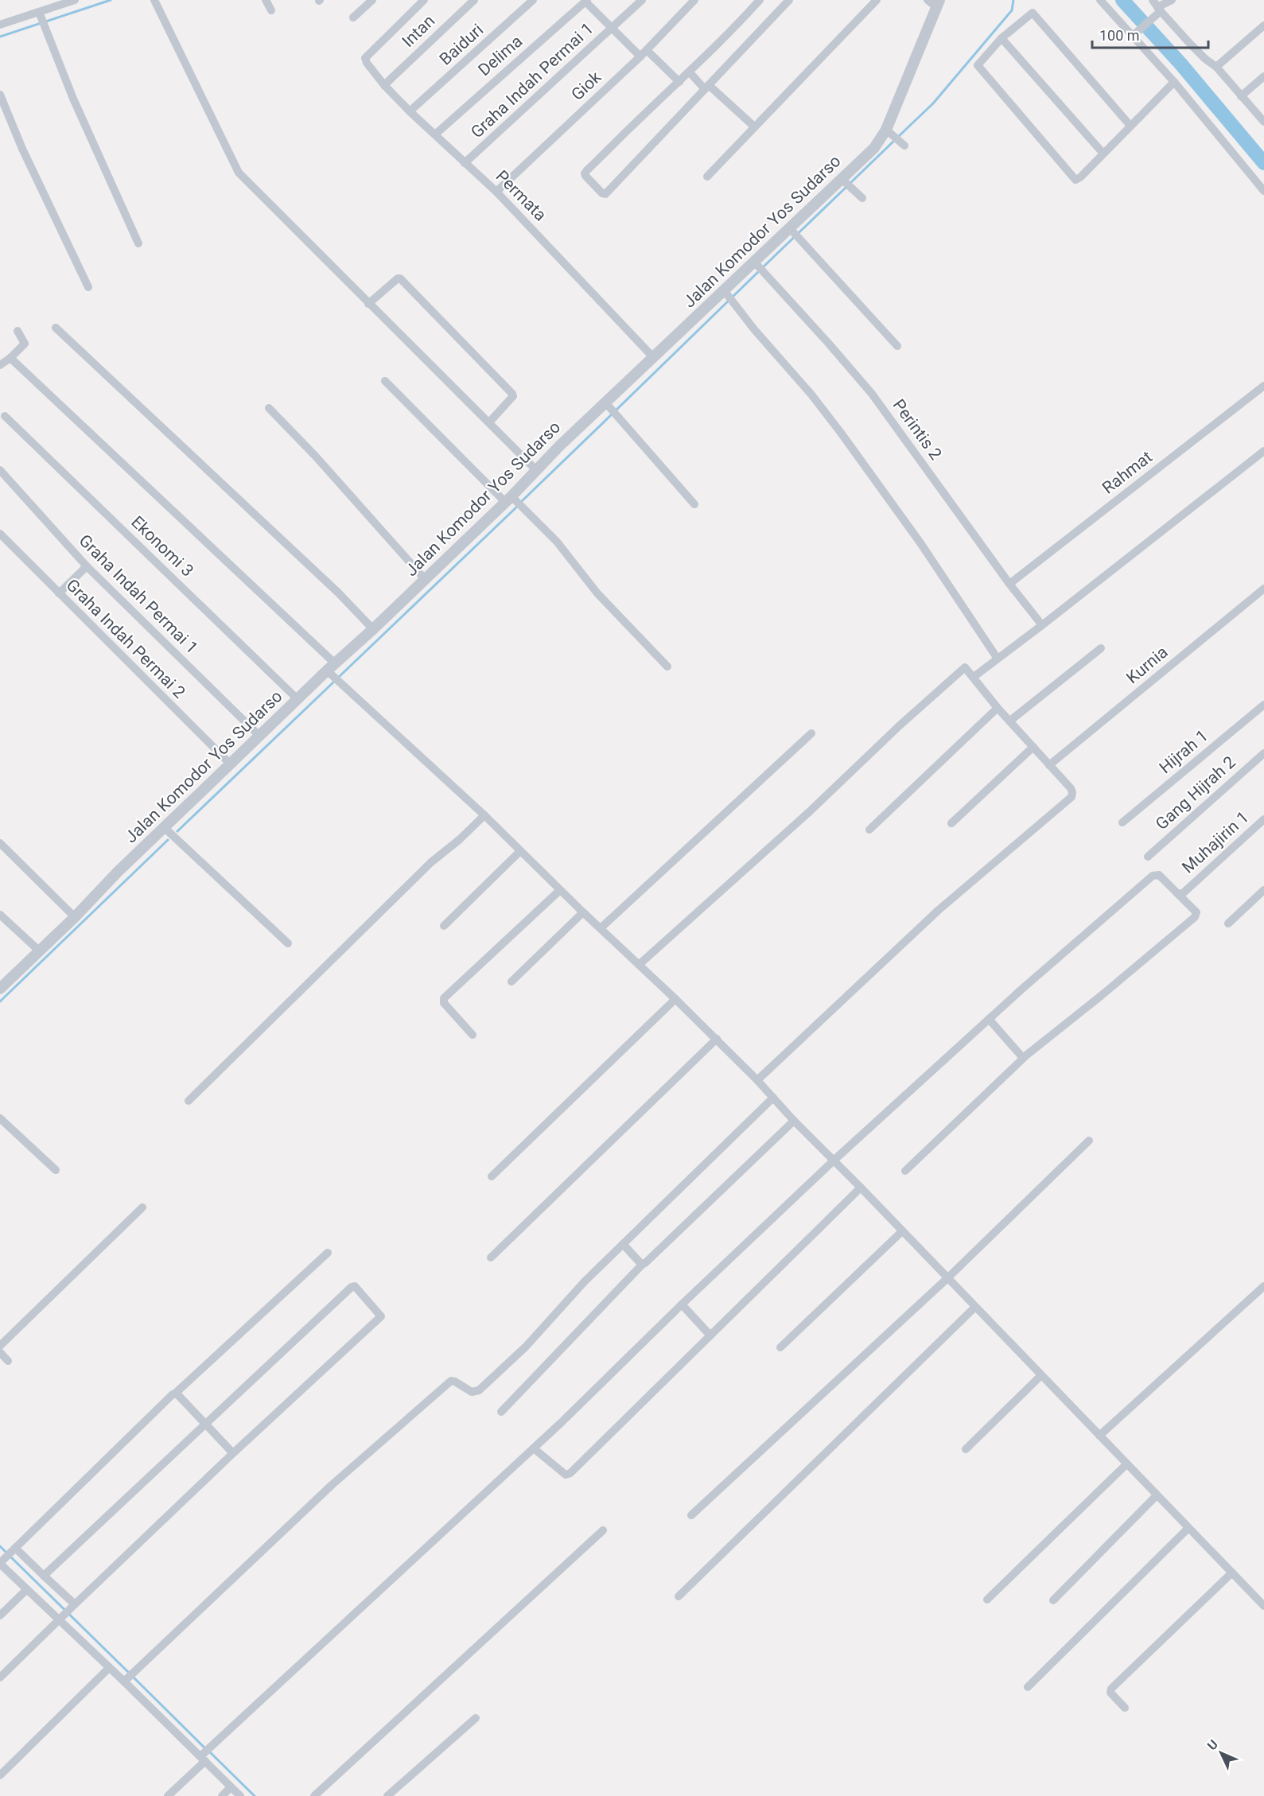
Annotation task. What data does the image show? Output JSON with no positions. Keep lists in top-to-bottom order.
{
  "streets": {
    "street": [
      "Intan",
      "Baiduri",
      "Delima",
      "Graha Indah Permai 1",
      "Giok",
      "Permata",
      "Jalan Komodor Yos Sudarso",
      "Perintis 2",
      "Rahmat",
      "Ekonomi 3",
      "Graha Indah Permai 2",
      "Kurnia",
      "Hijrah 1",
      "Gang Hijrah 2",
      "Muhajirin 1"
    ]
  },
  "crossings": [
    ["Intan", "Permata"],
    ["Baiduri", "Permata"],
    ["Delima", "Permata"],
    ["Graha Indah Permai 1", "Permata"],
    ["Graha Indah Permai 1", "Jalan Komodor Yos Sudarso"],
    ["Giok", "Permata"],
    ["Permata", "Jalan Komodor Yos Sudarso"],
    ["Jalan Komodor Yos Sudarso", "Perintis 2"],
    ["Jalan Komodor Yos Sudarso", "Ekonomi 3"],
    ["Jalan Komodor Yos Sudarso", "Graha Indah Permai 2"],
    ["Perintis 2", "Rahmat"]
  ],
  "scale_bar": "100 m",
  "north": "top left"
}
